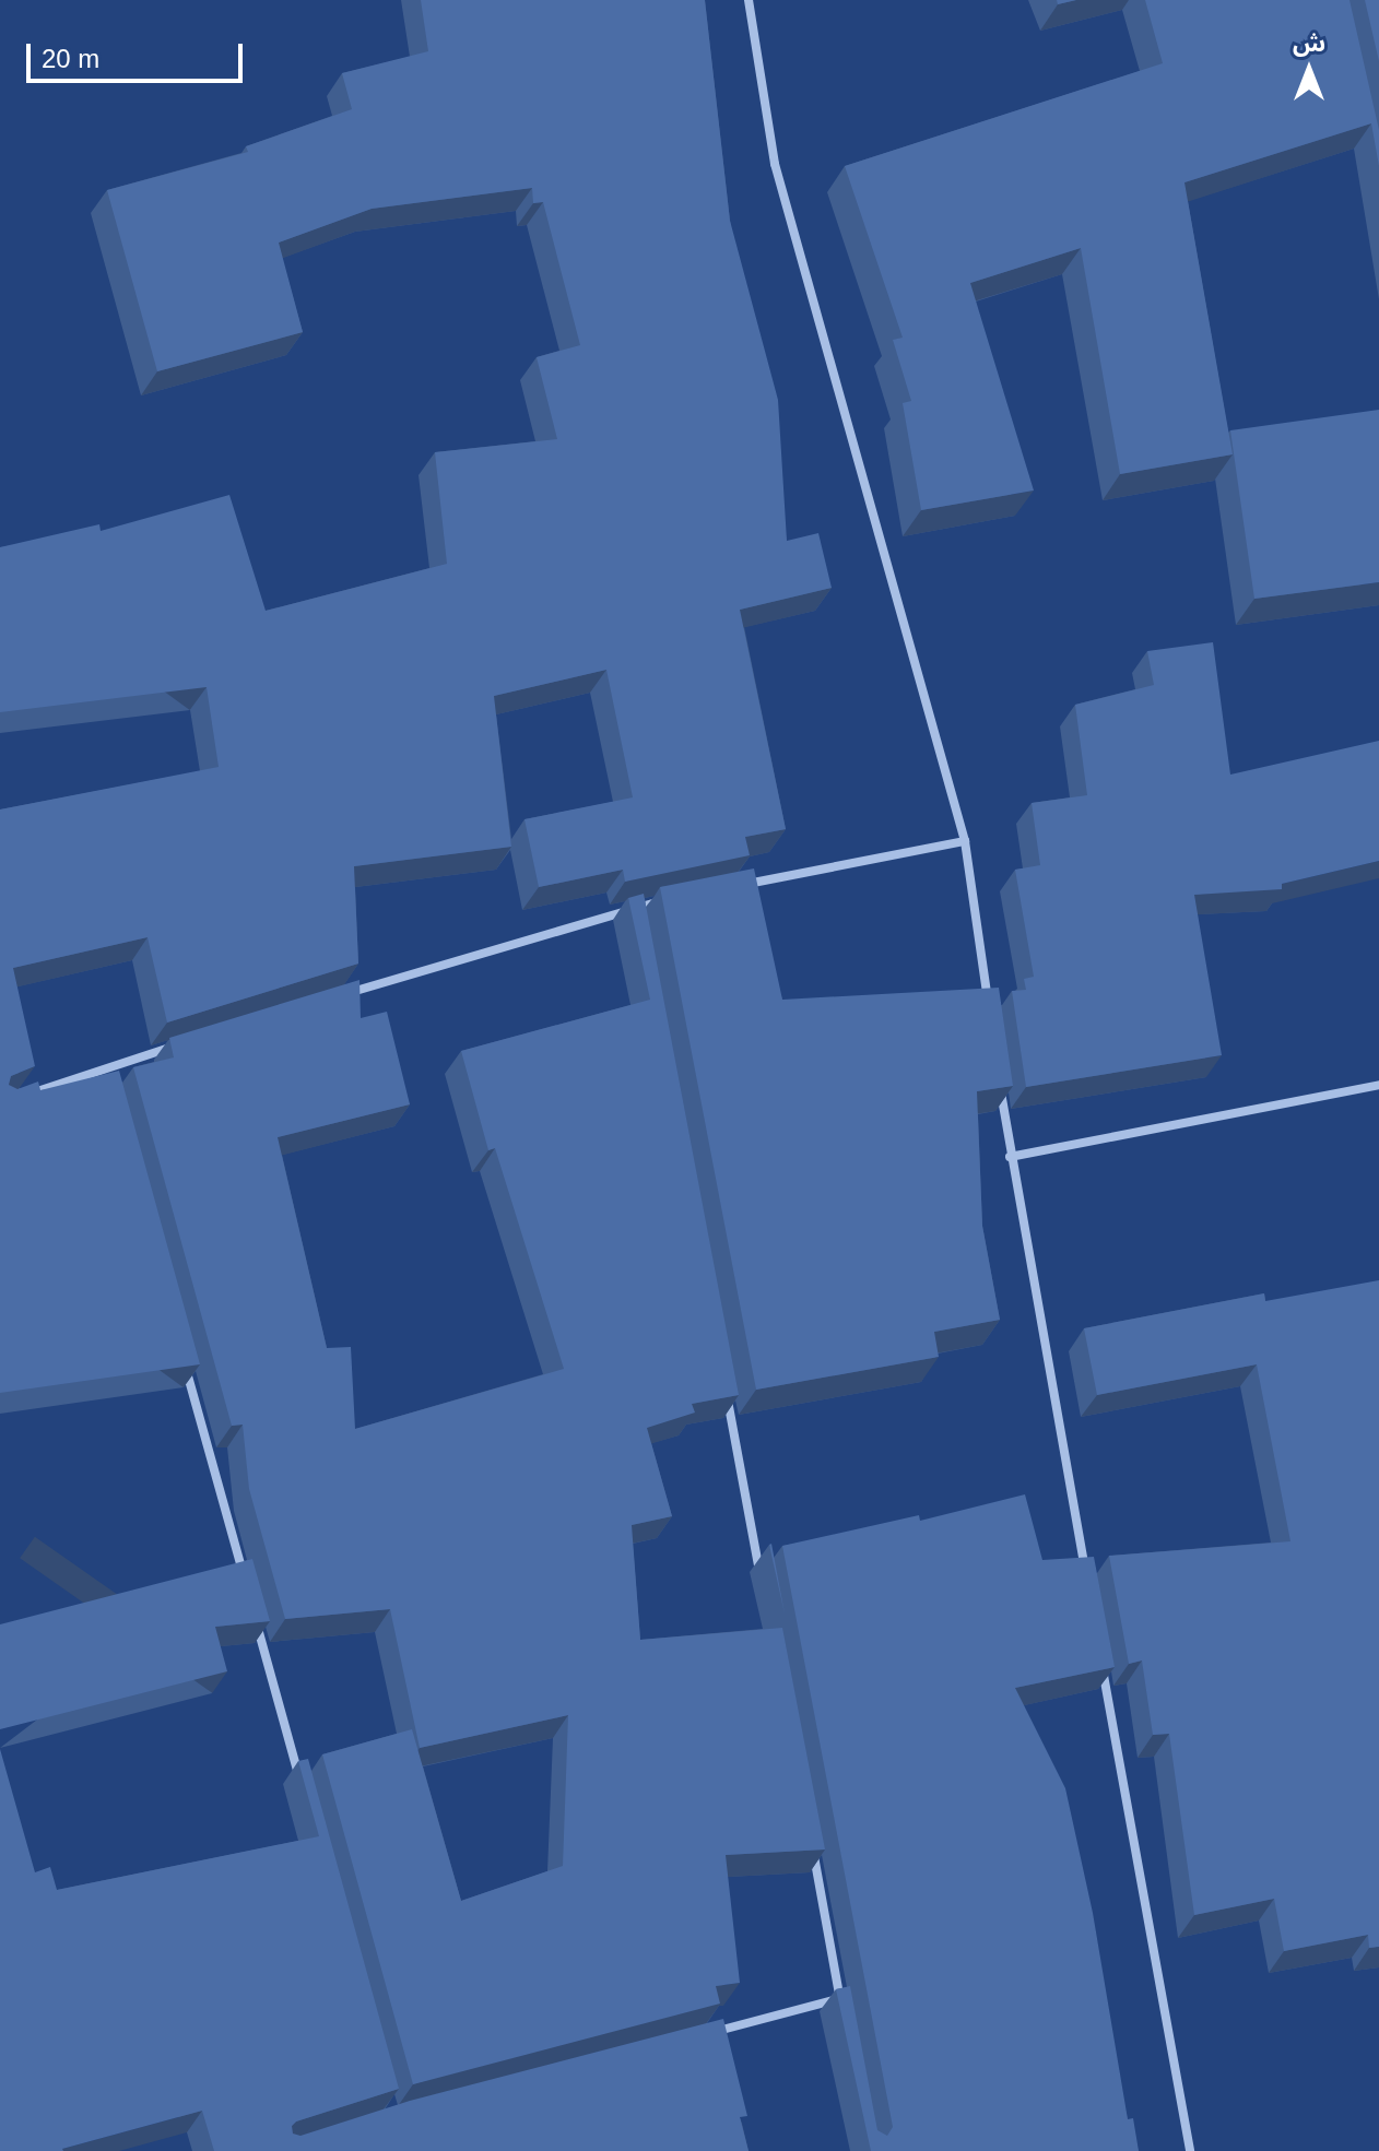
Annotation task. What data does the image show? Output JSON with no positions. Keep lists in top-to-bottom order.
{
  "scale_bar": "20 m",
  "north": "top"
}
